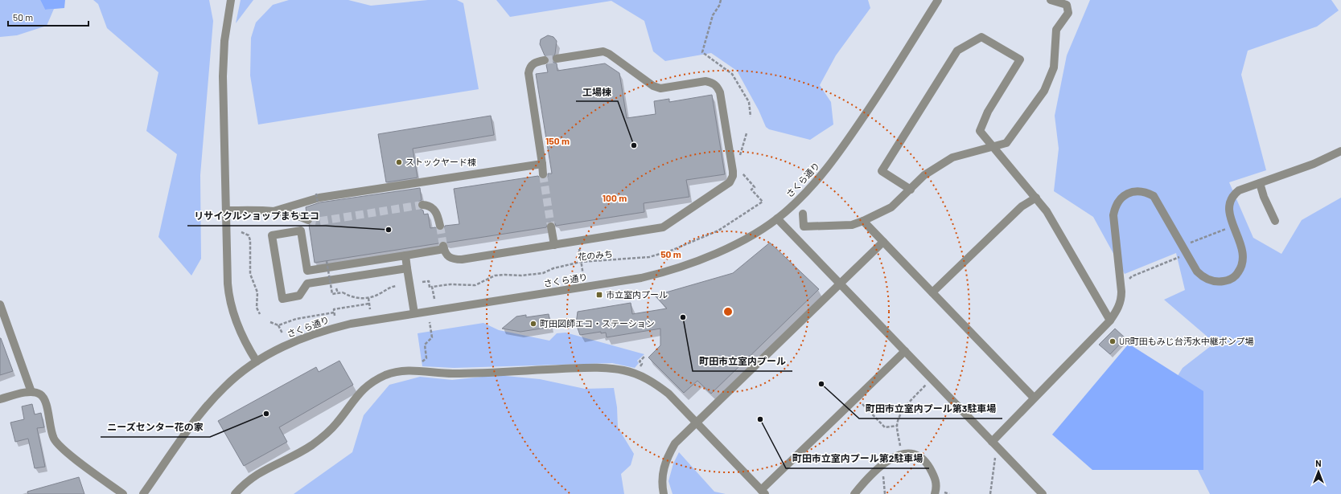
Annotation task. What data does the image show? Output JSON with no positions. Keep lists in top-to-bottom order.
{
  "streets": {
    "street": ["さくら通り"],
    "path": ["花のみち"]
  },
  "places": {
    "other": [
      "工場棟",
      "ストックヤード棟",
      "リサイクルショップまちエコ",
      "町田市立室内プール",
      "町田図師エコ・ステーション",
      "UR町田もみじ台汚水中継ポンプ場",
      "町田市立室内プール第3駐車場",
      "ニーズセンター花の家",
      "町田市立室内プール第2駐車場"
    ],
    "transit": ["市立室内プール"]
  },
  "scale_bar": "50 m",
  "north": "top",
  "rings": ["150 m", "100 m", "50 m"]
}
